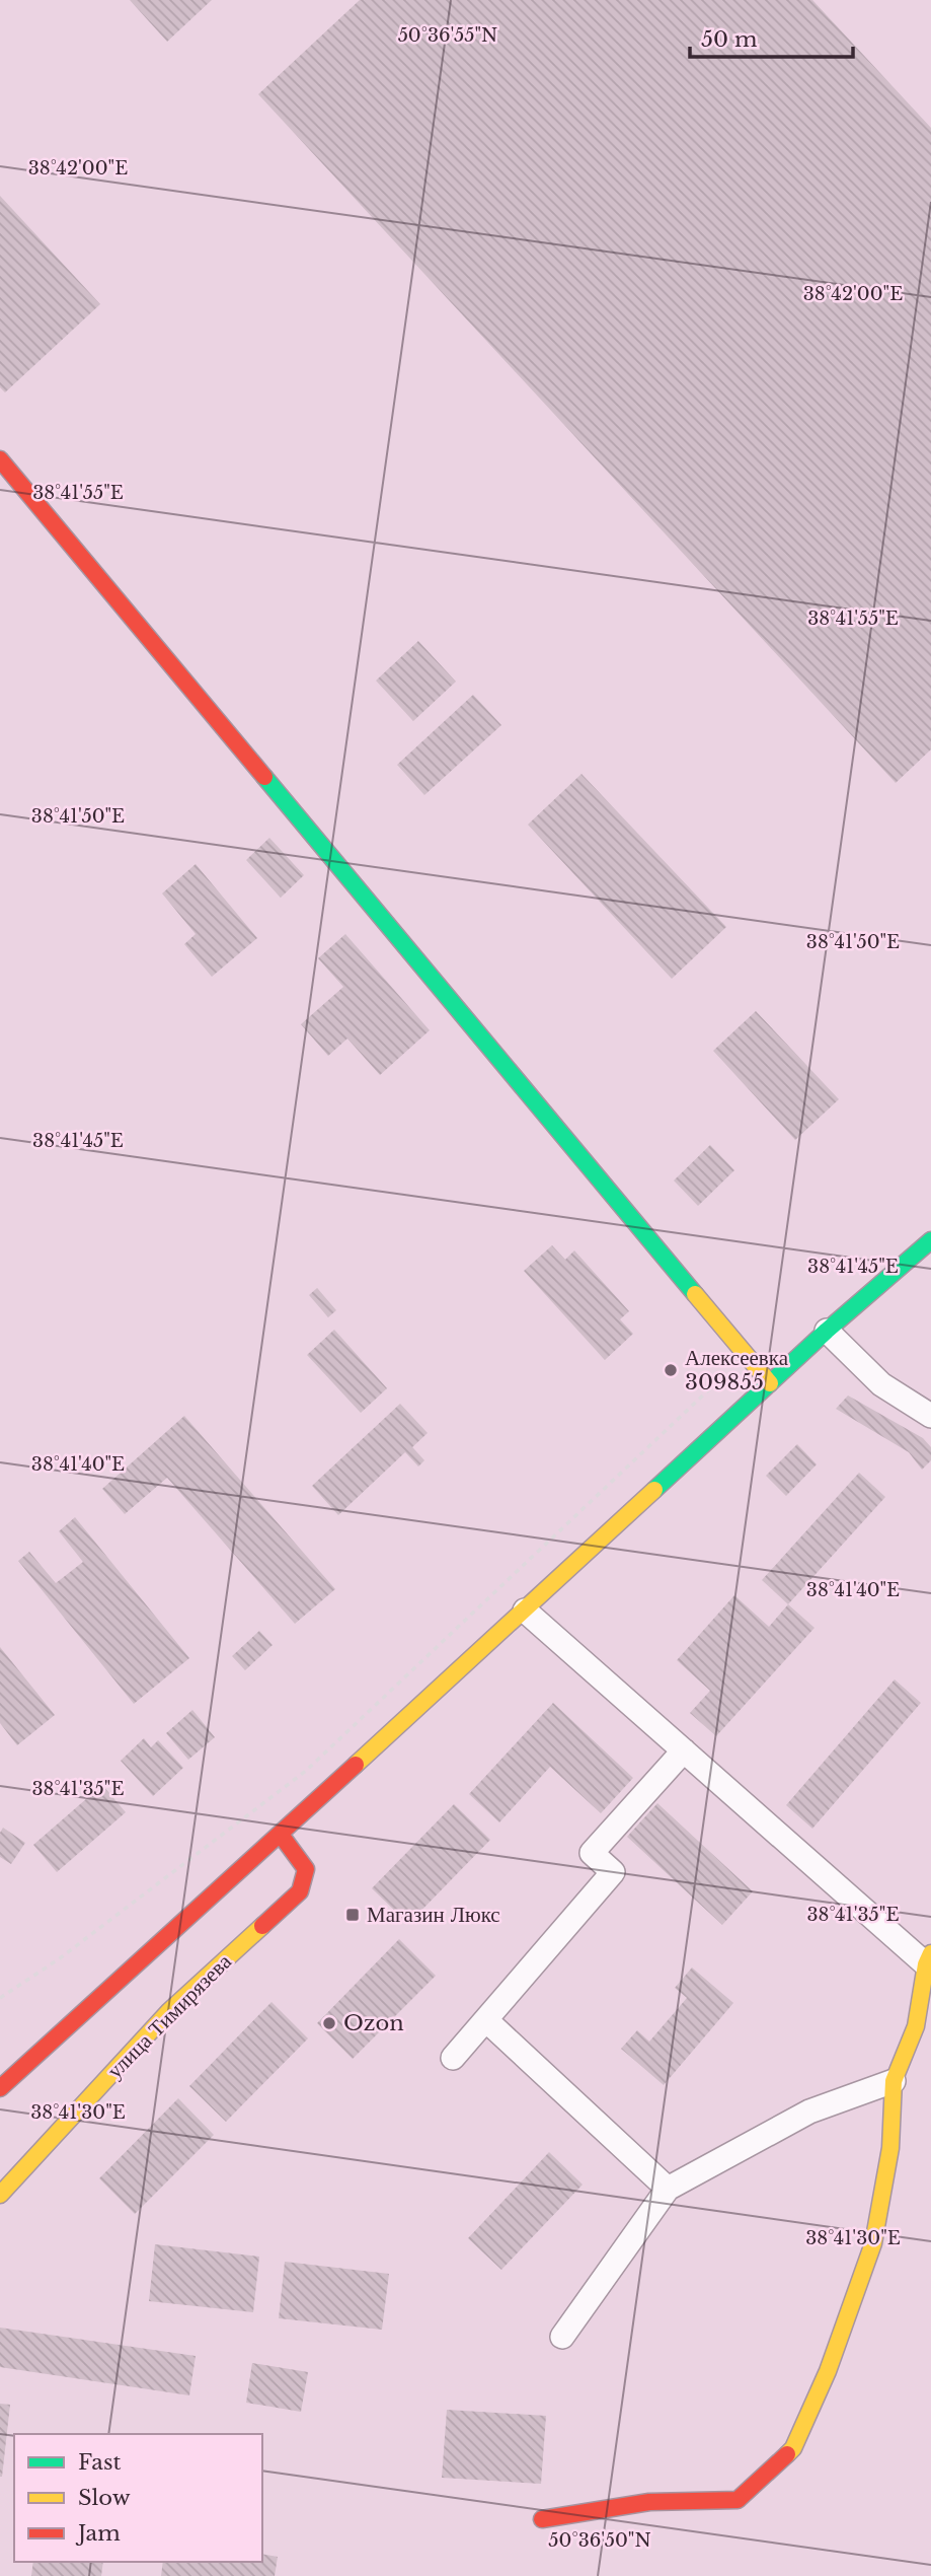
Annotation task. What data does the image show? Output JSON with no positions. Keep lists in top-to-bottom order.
{
  "streets": {
    "street": ["улица Тимирязева"]
  },
  "places": {
    "other": ["Алексеевка 309855", "Ozon"],
    "transit": ["Магазин Люкс"]
  },
  "legend": ["Fast", "Slow", "Jam"],
  "scale_bar": "50 m",
  "coordinates": [
    "50°36'55\"N",
    "38°42'00\"E",
    "38°41'55\"E",
    "38°41'50\"E",
    "38°41'45\"E",
    "38°41'40\"E",
    "38°41'35\"E",
    "38°41'30\"E",
    "50°36'50\"N"
  ]
}
